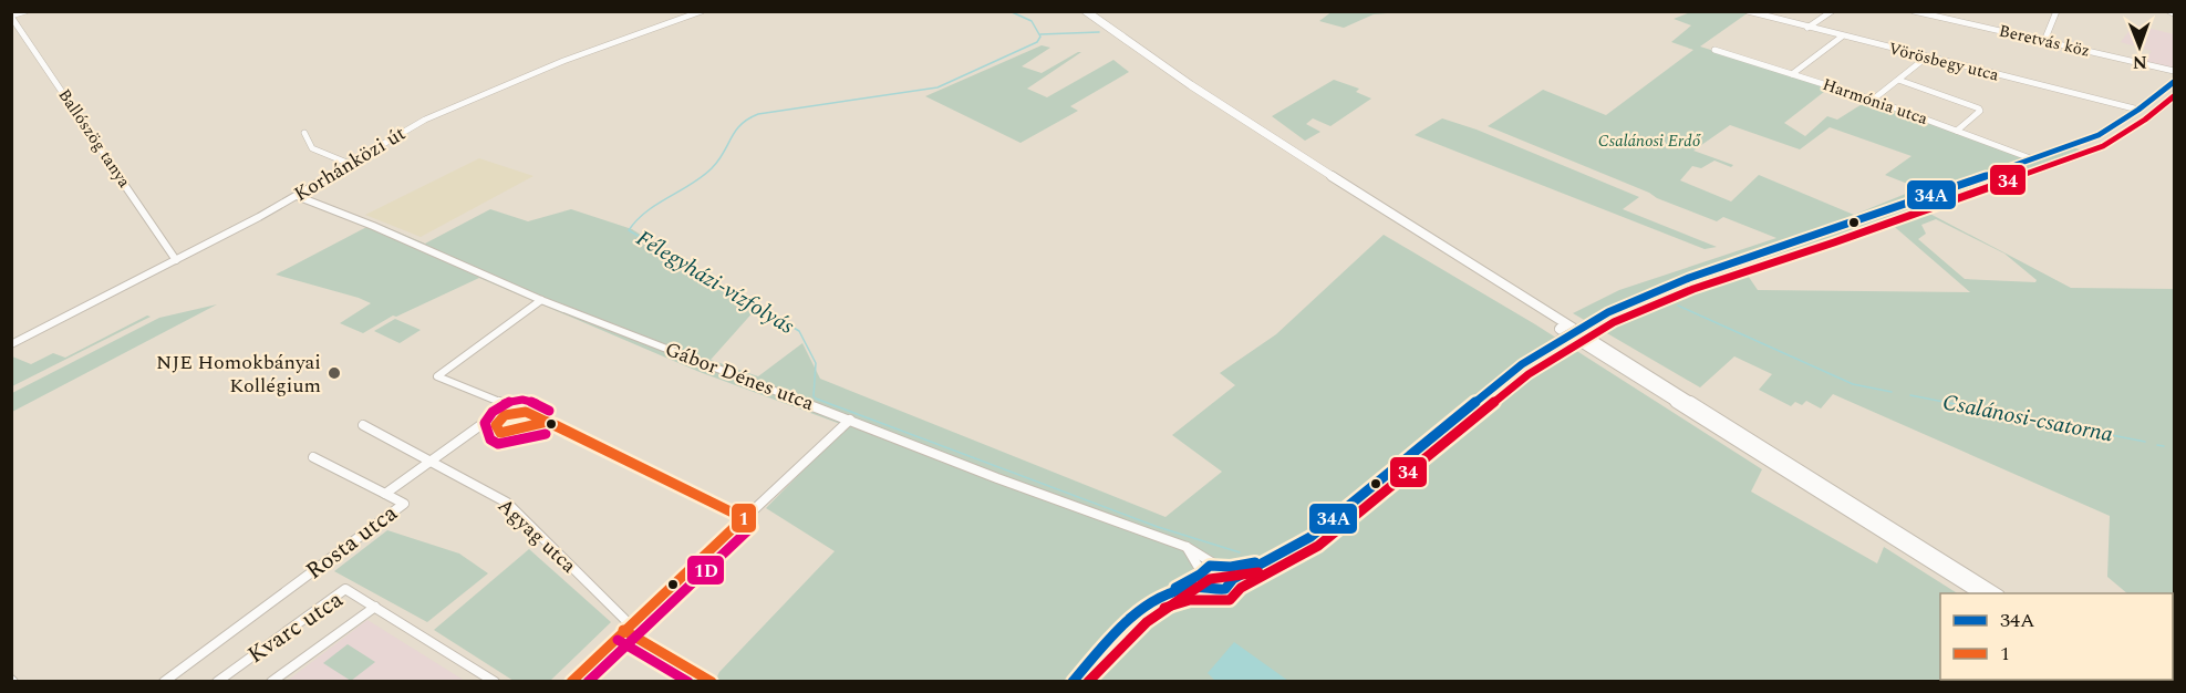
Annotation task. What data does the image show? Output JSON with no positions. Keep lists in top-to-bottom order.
{
  "streets": {
    "street": [
      "Beretvás köz",
      "Vörösbegy utca",
      "Harmónia utca",
      "Ballószög tanya",
      "Korhánközi út",
      "Gábor Dénes utca",
      "Agyag utca",
      "Rosta utca",
      "Kvarc utca"
    ]
  },
  "crossings": [
    ["Ballószög tanya", "Korhánközi út"],
    ["Korhánközi út", "Gábor Dénes utca"],
    ["Agyag utca", "Rosta utca"]
  ],
  "water": ["Félegyházi-vízfolyás", "Csalánosi-csatorna"],
  "parks": ["Csalánosi Erdő"],
  "places": ["NJE Homokbányai Kollégium"],
  "lines": [
    "transit line 34A",
    "transit line 34",
    "transit line 1D",
    "transit line 1"
  ],
  "legend": ["34A", "1"],
  "north": "bottom"
}
